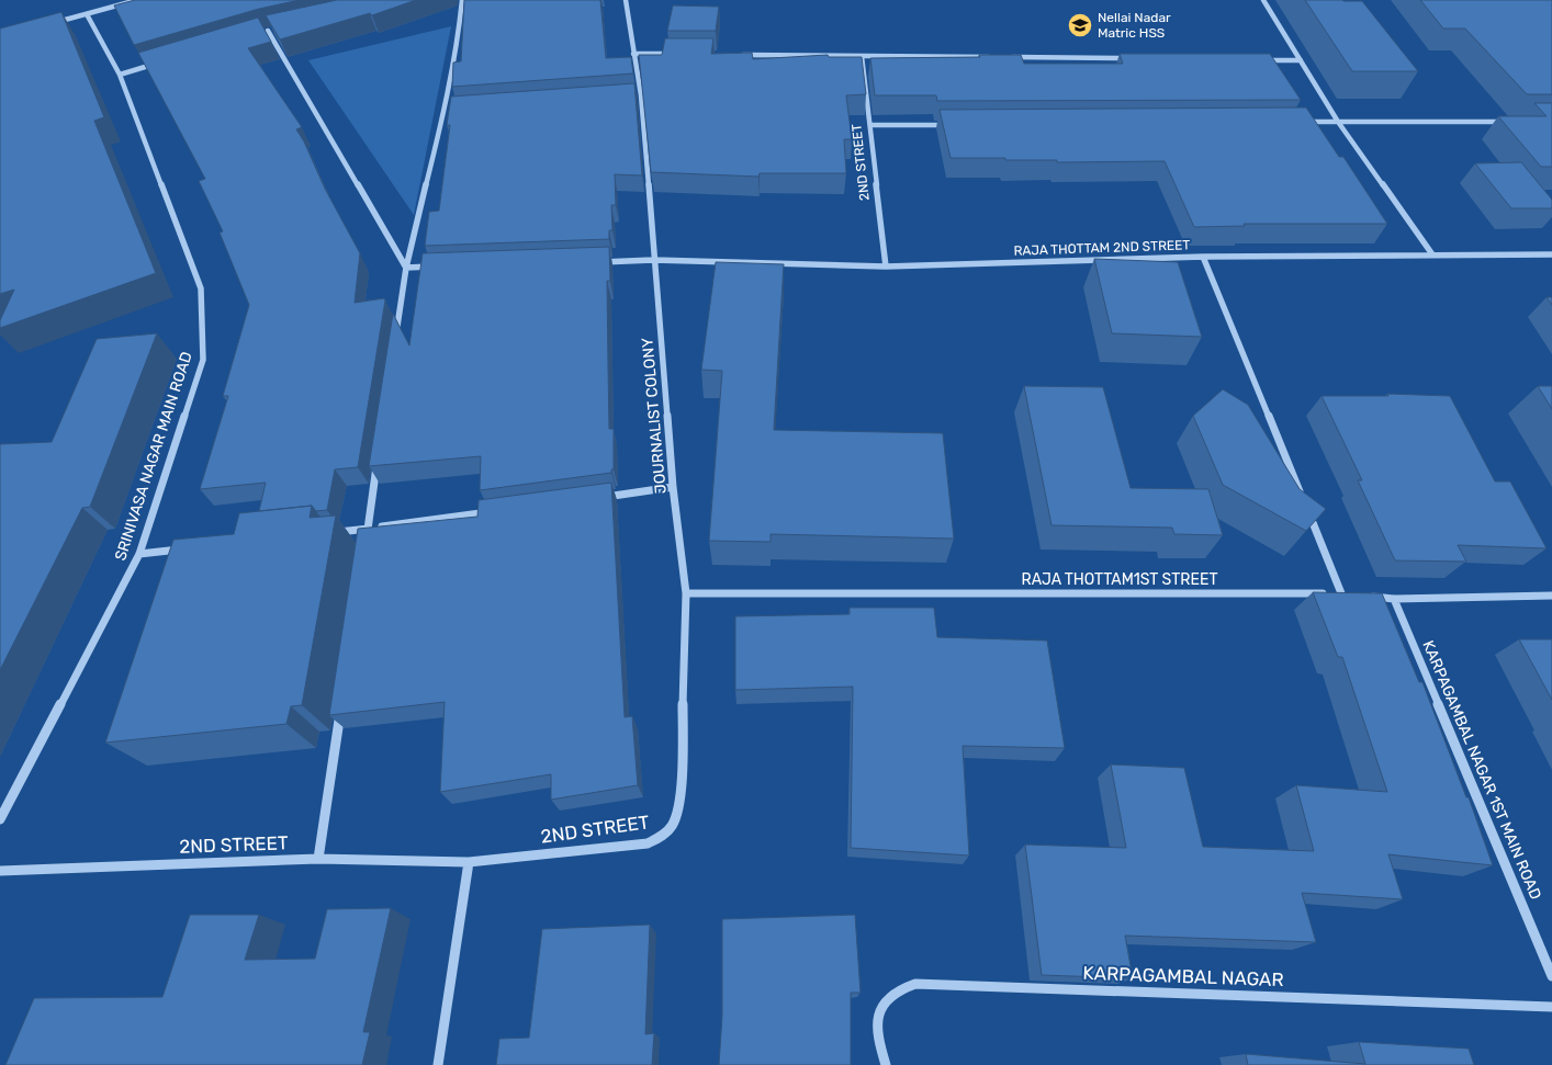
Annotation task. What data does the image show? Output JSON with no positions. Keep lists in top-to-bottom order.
{
  "streets": {
    "street": [
      "2ND STREET",
      "RAJA THOTTAM 2ND STREET",
      "JOURNALIST COLONY",
      "SRINIVASA NAGAR MAIN ROAD",
      "RAJA THOTTAM1ST STREET",
      "KARPAGAMBAL NAGAR 1ST MAIN ROAD",
      "KARPAGAMBAL NAGAR"
    ]
  },
  "crossings": [
    ["2ND STREET", "RAJA THOTTAM 2ND STREET"],
    ["2ND STREET", "JOURNALIST COLONY"],
    ["RAJA THOTTAM 2ND STREET", "JOURNALIST COLONY"],
    ["JOURNALIST COLONY", "RAJA THOTTAM1ST STREET"]
  ],
  "places": {
    "school or university": ["Nellai Nadar Matric HSS"]
  }
}
